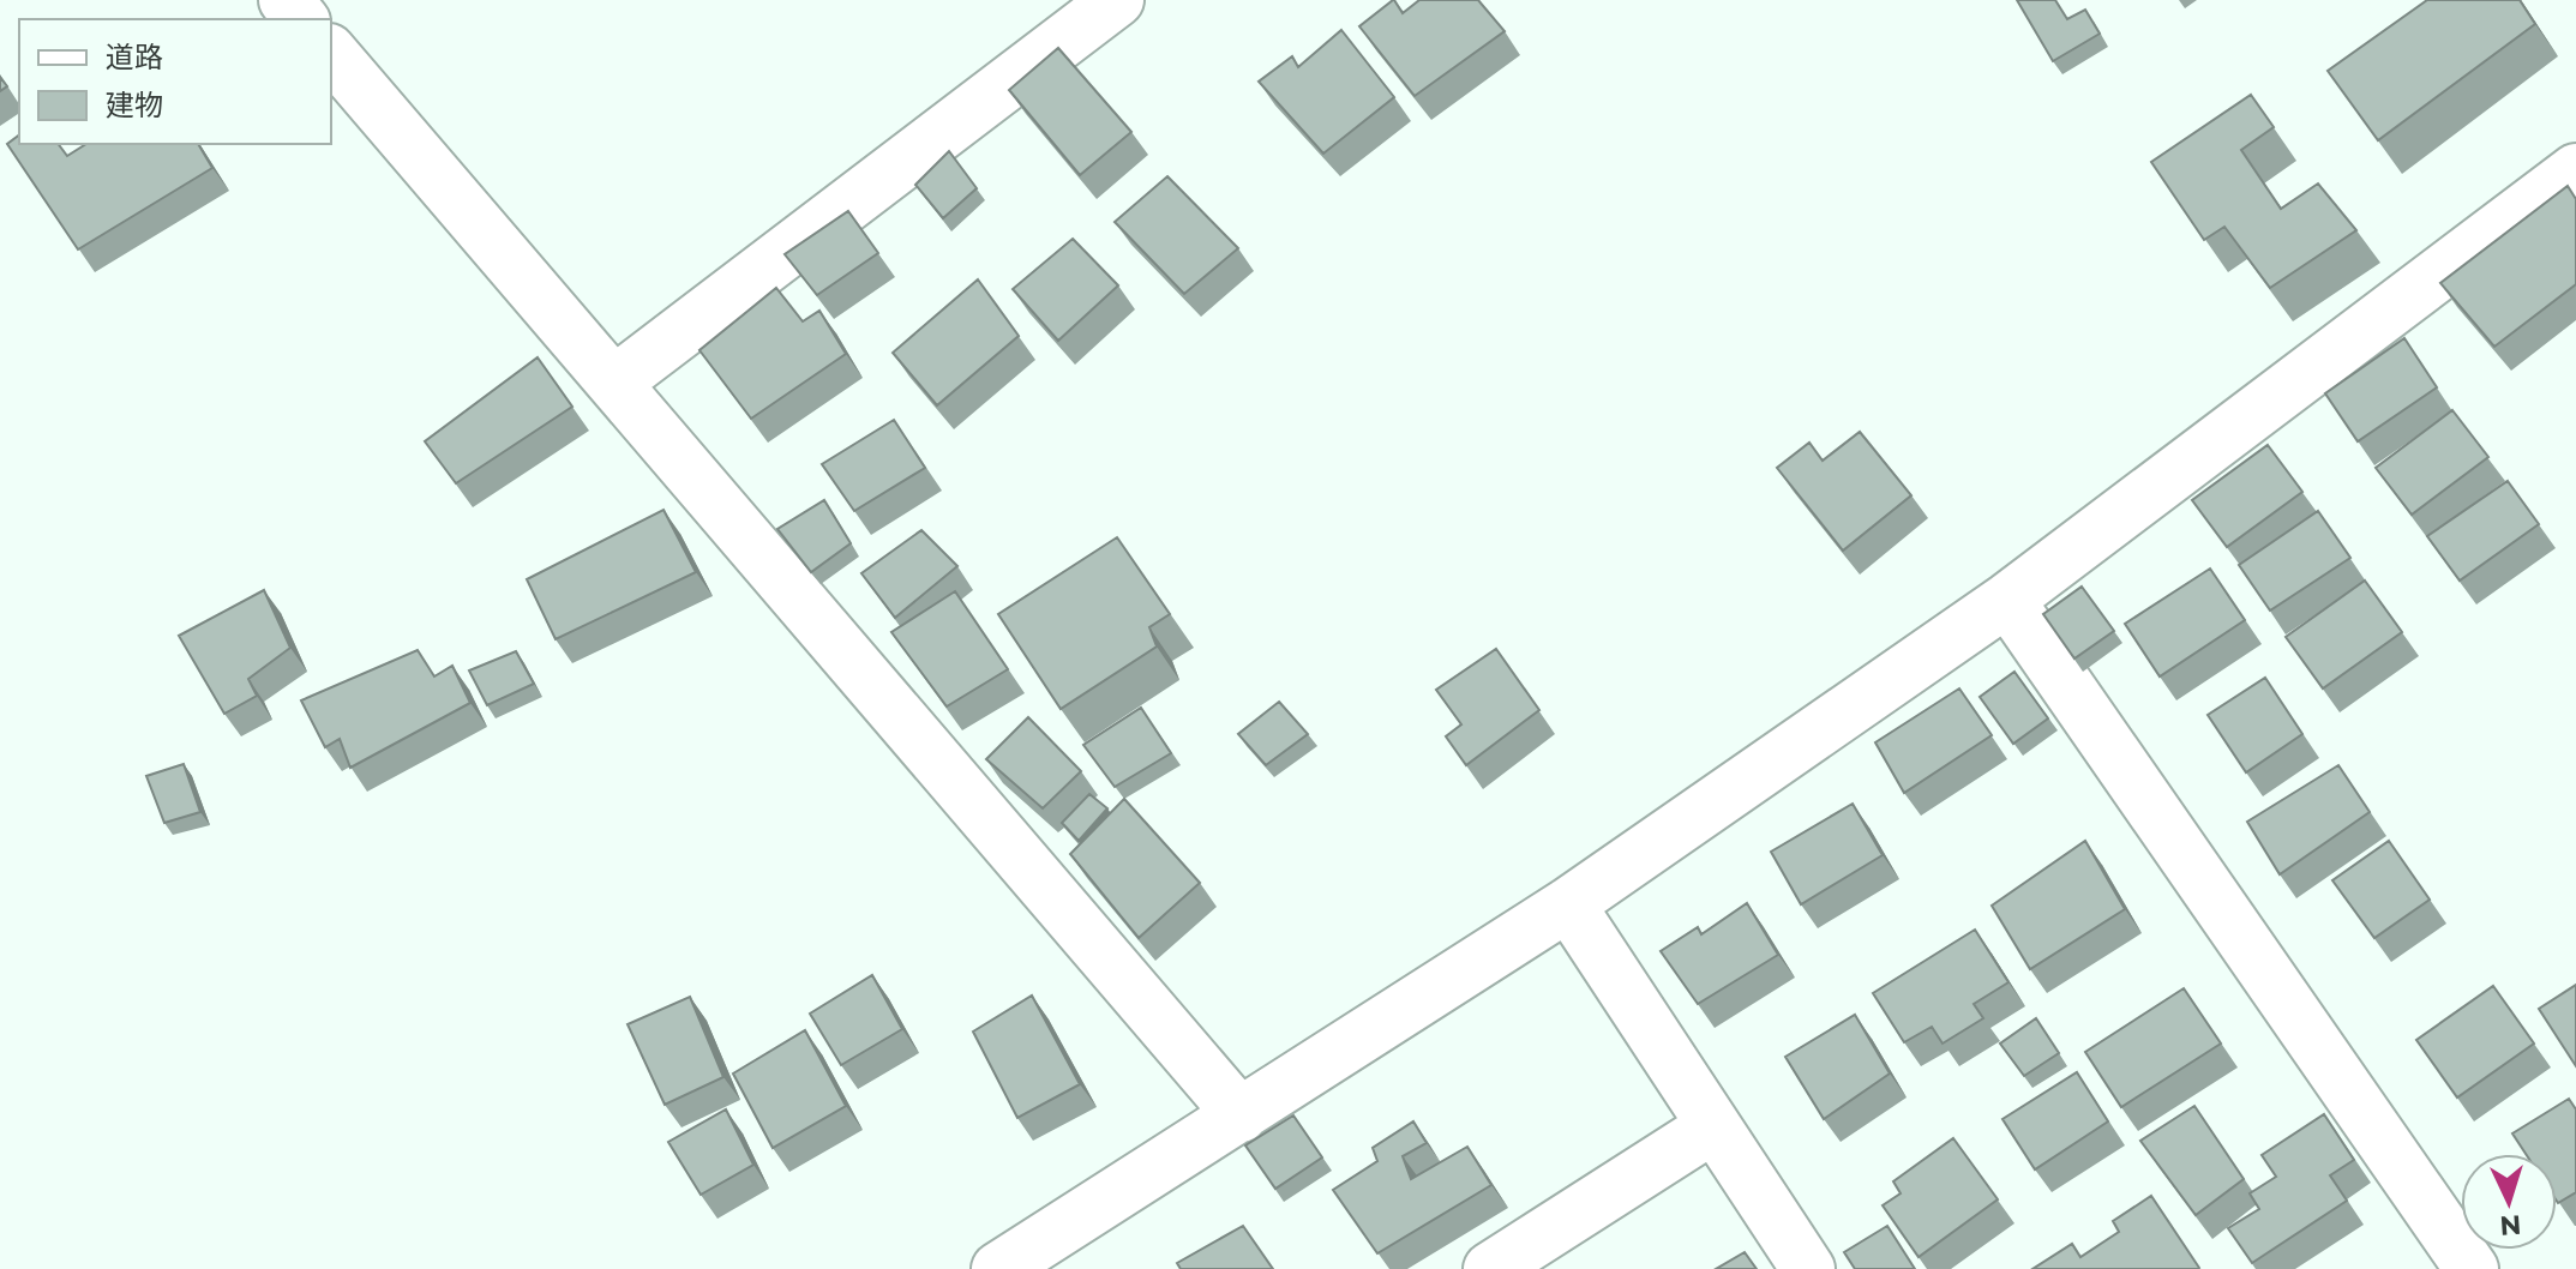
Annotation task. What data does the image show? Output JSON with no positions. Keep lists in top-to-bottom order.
{
  "legend": ["道路", "建物"],
  "north": "bottom"
}
